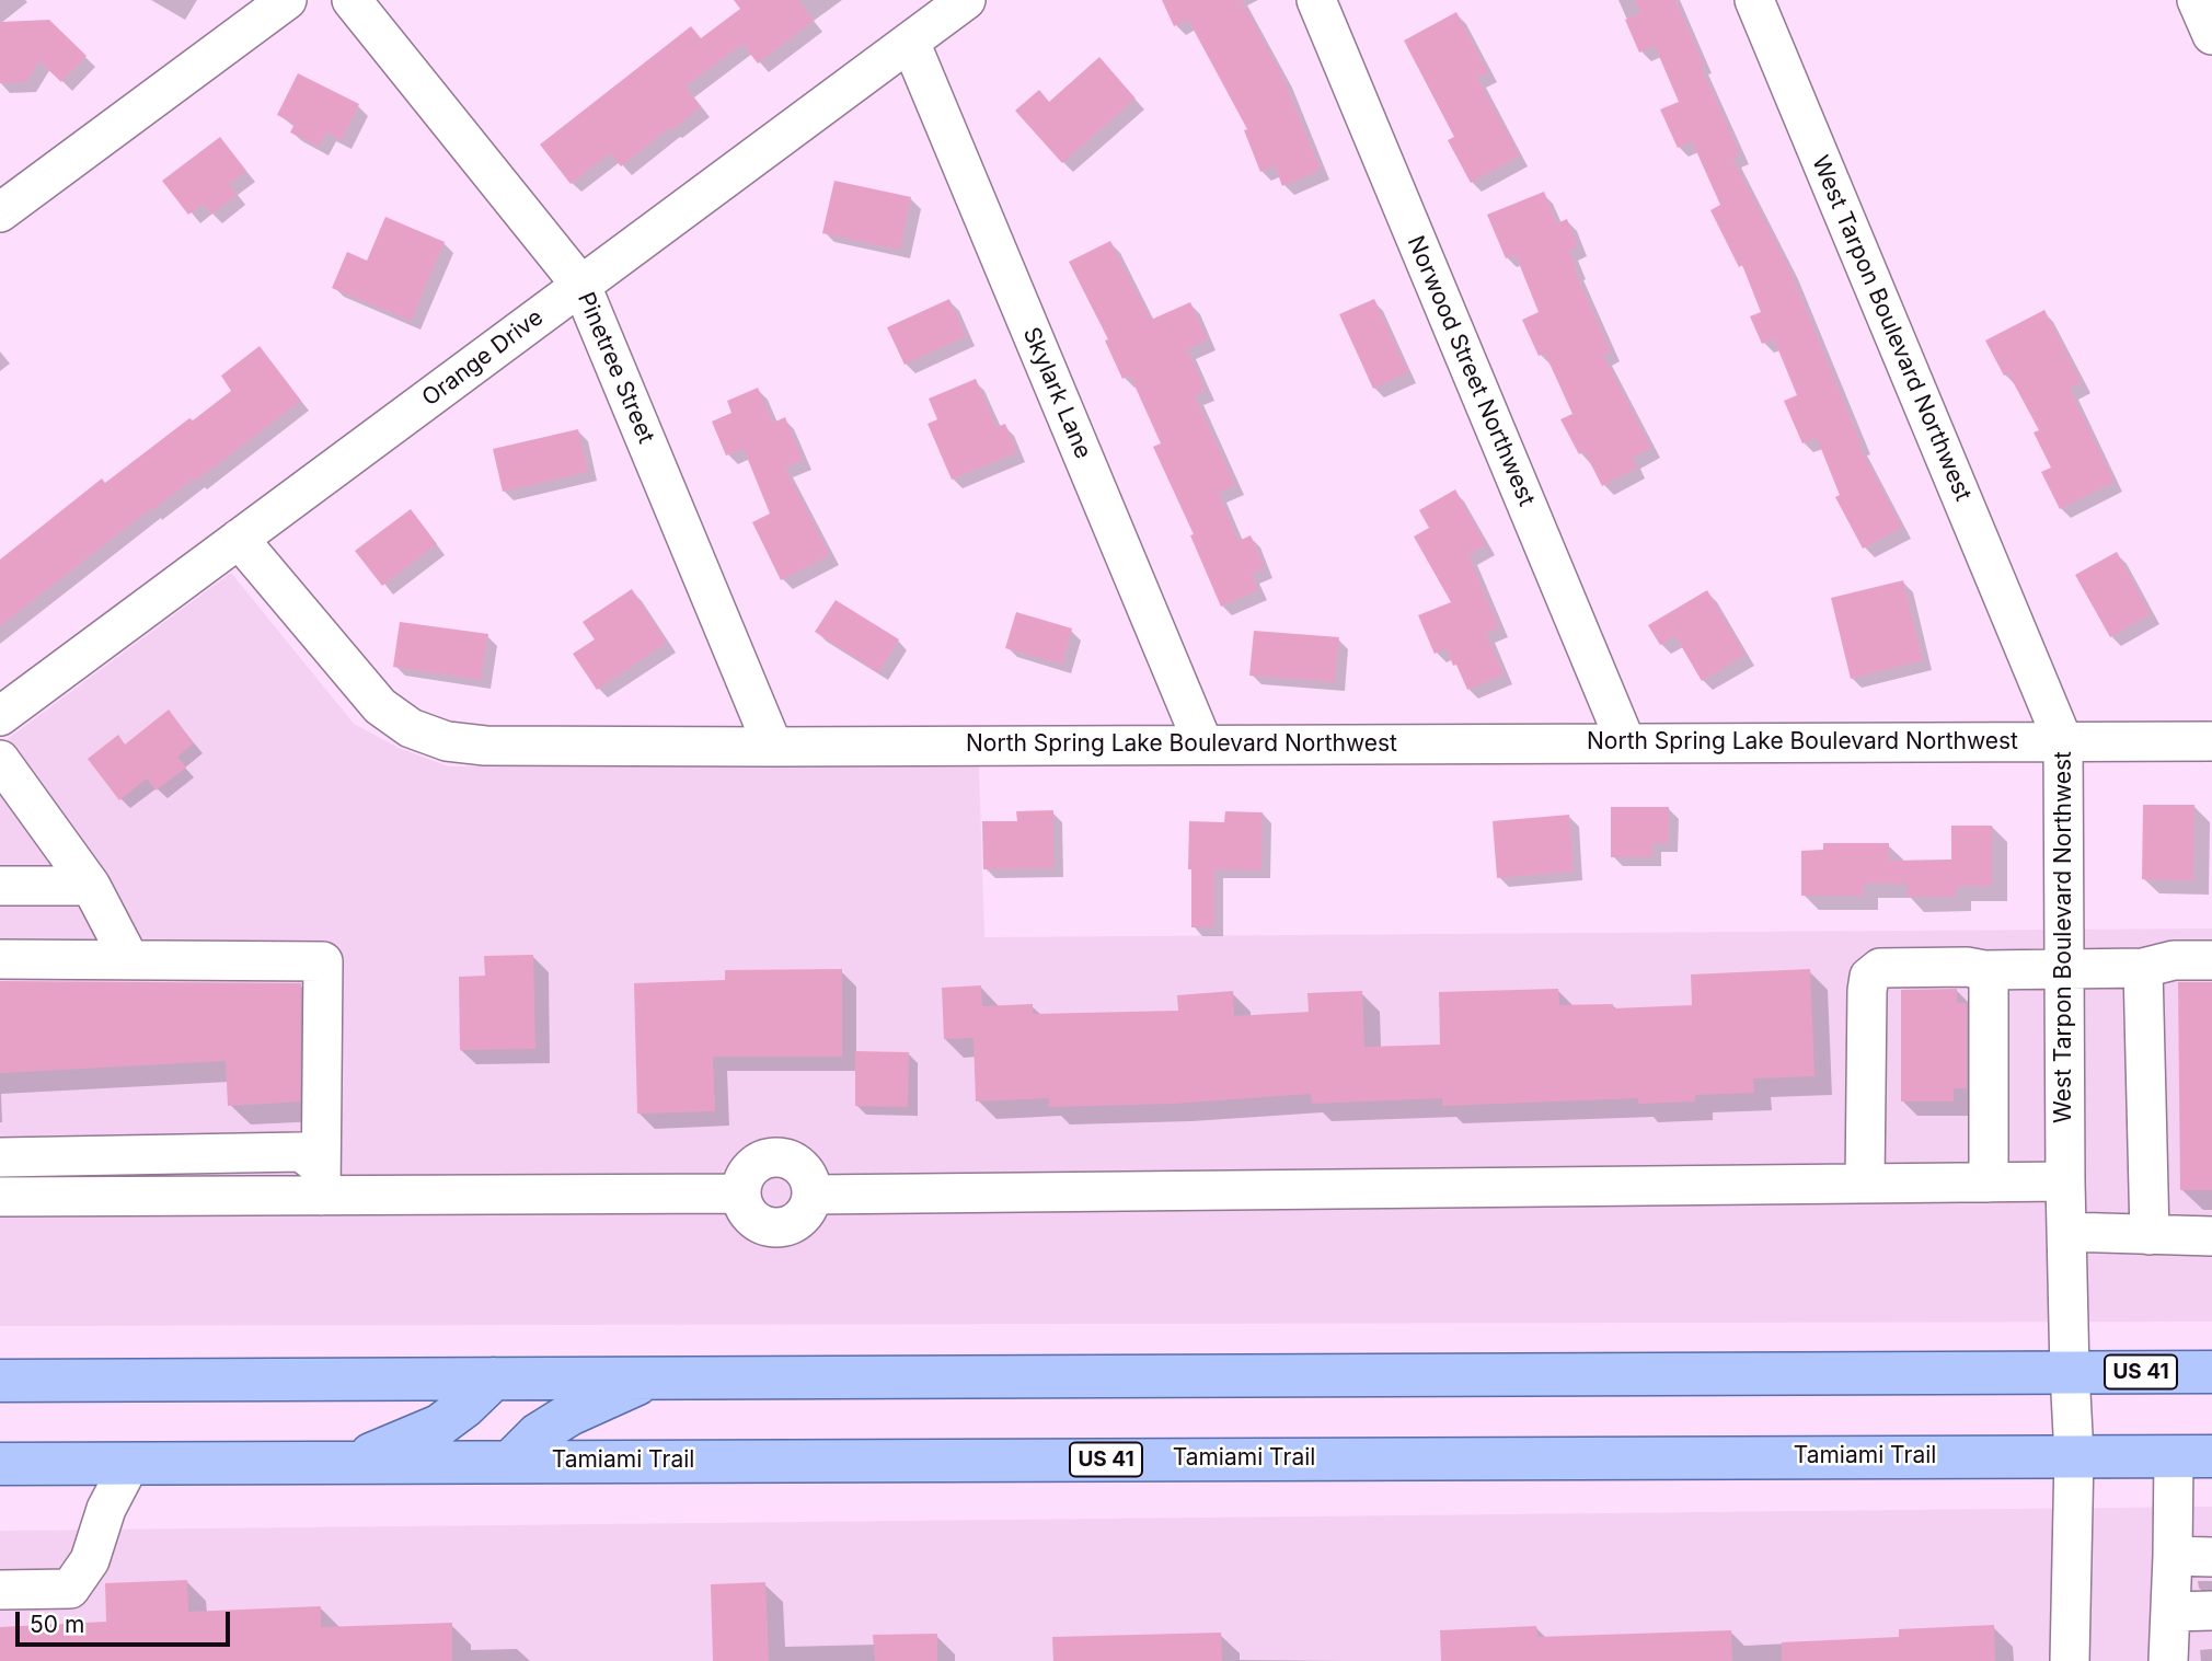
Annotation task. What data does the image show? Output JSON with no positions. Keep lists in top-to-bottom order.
{
  "streets": {
    "main road": ["US 41", "Tamiami Trail"],
    "street": [
      "West Tarpon Boulevard Northwest",
      "Orange Drive",
      "Pinetree Street",
      "Norwood Street Northwest",
      "Skylark Lane",
      "North Spring Lake Boulevard Northwest"
    ]
  },
  "crossings": [
    ["West Tarpon Boulevard Northwest", "North Spring Lake Boulevard Northwest"],
    ["West Tarpon Boulevard Northwest", "US 41"],
    ["West Tarpon Boulevard Northwest", "Tamiami Trail"],
    ["Orange Drive", "Pinetree Street"],
    ["Orange Drive", "Skylark Lane"],
    ["Orange Drive", "North Spring Lake Boulevard Northwest"],
    ["Pinetree Street", "North Spring Lake Boulevard Northwest"],
    ["Norwood Street Northwest", "North Spring Lake Boulevard Northwest"],
    ["Skylark Lane", "North Spring Lake Boulevard Northwest"]
  ],
  "scale_bar": "50 m"
}
